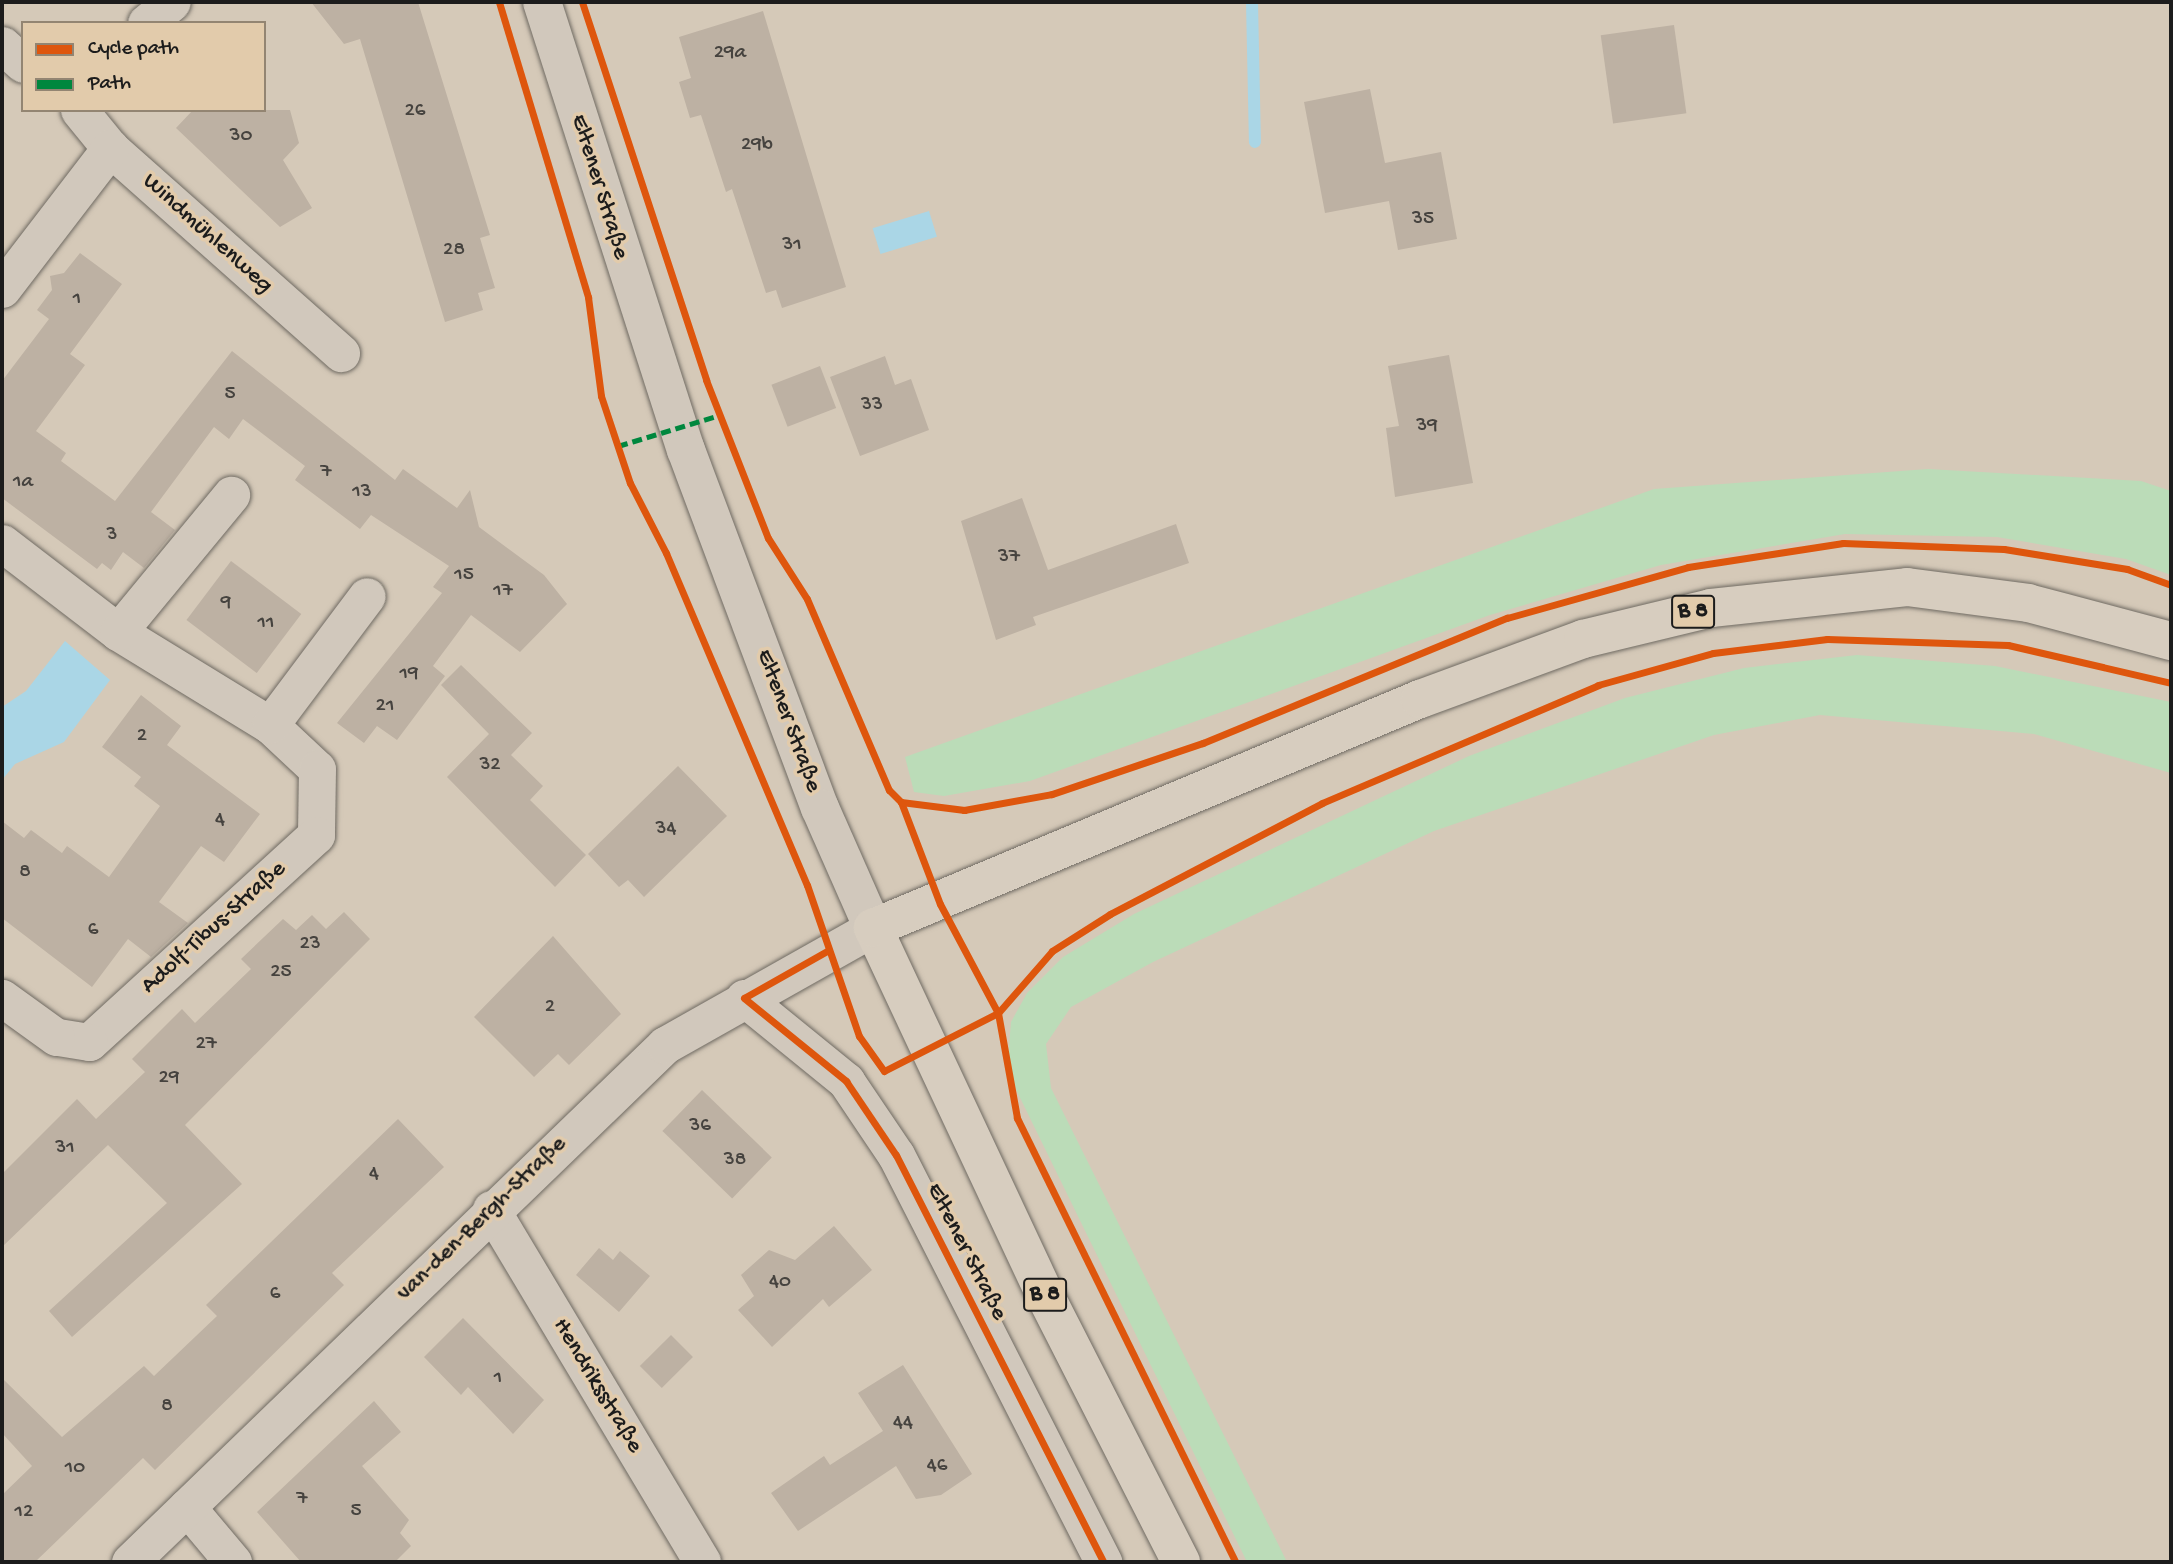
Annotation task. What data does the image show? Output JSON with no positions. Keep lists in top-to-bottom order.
{
  "streets": {
    "main road": ["Eltener Straße", "B 8"],
    "street": [
      "Windmühlenweg",
      "Adolf-Tibus-Straße",
      "van-den-Bergh-Straße",
      "Hendriksstraße"
    ]
  },
  "crossings": [
    ["Eltener Straße", "B 8"],
    ["Eltener Straße", "van-den-Bergh-Straße"],
    ["B 8", "van-den-Bergh-Straße"],
    ["van-den-Bergh-Straße", "Hendriksstraße"]
  ],
  "house_numbers": [
    "29a",
    "26",
    "30",
    "29b",
    "35",
    "31",
    "28",
    "1",
    "5",
    "33",
    "39",
    "7",
    "1a",
    "13",
    "3",
    "37",
    "15",
    "17",
    "9",
    "11",
    "19",
    "21",
    "2",
    "32",
    "4",
    "34",
    "8",
    "6",
    "23",
    "25",
    "2",
    "27",
    "29",
    "36",
    "31",
    "38",
    "4",
    "40",
    "6",
    "1",
    "8",
    "44",
    "46",
    "10",
    "7",
    "5",
    "12"
  ],
  "legend": ["Cycle path", "Path"]
}
